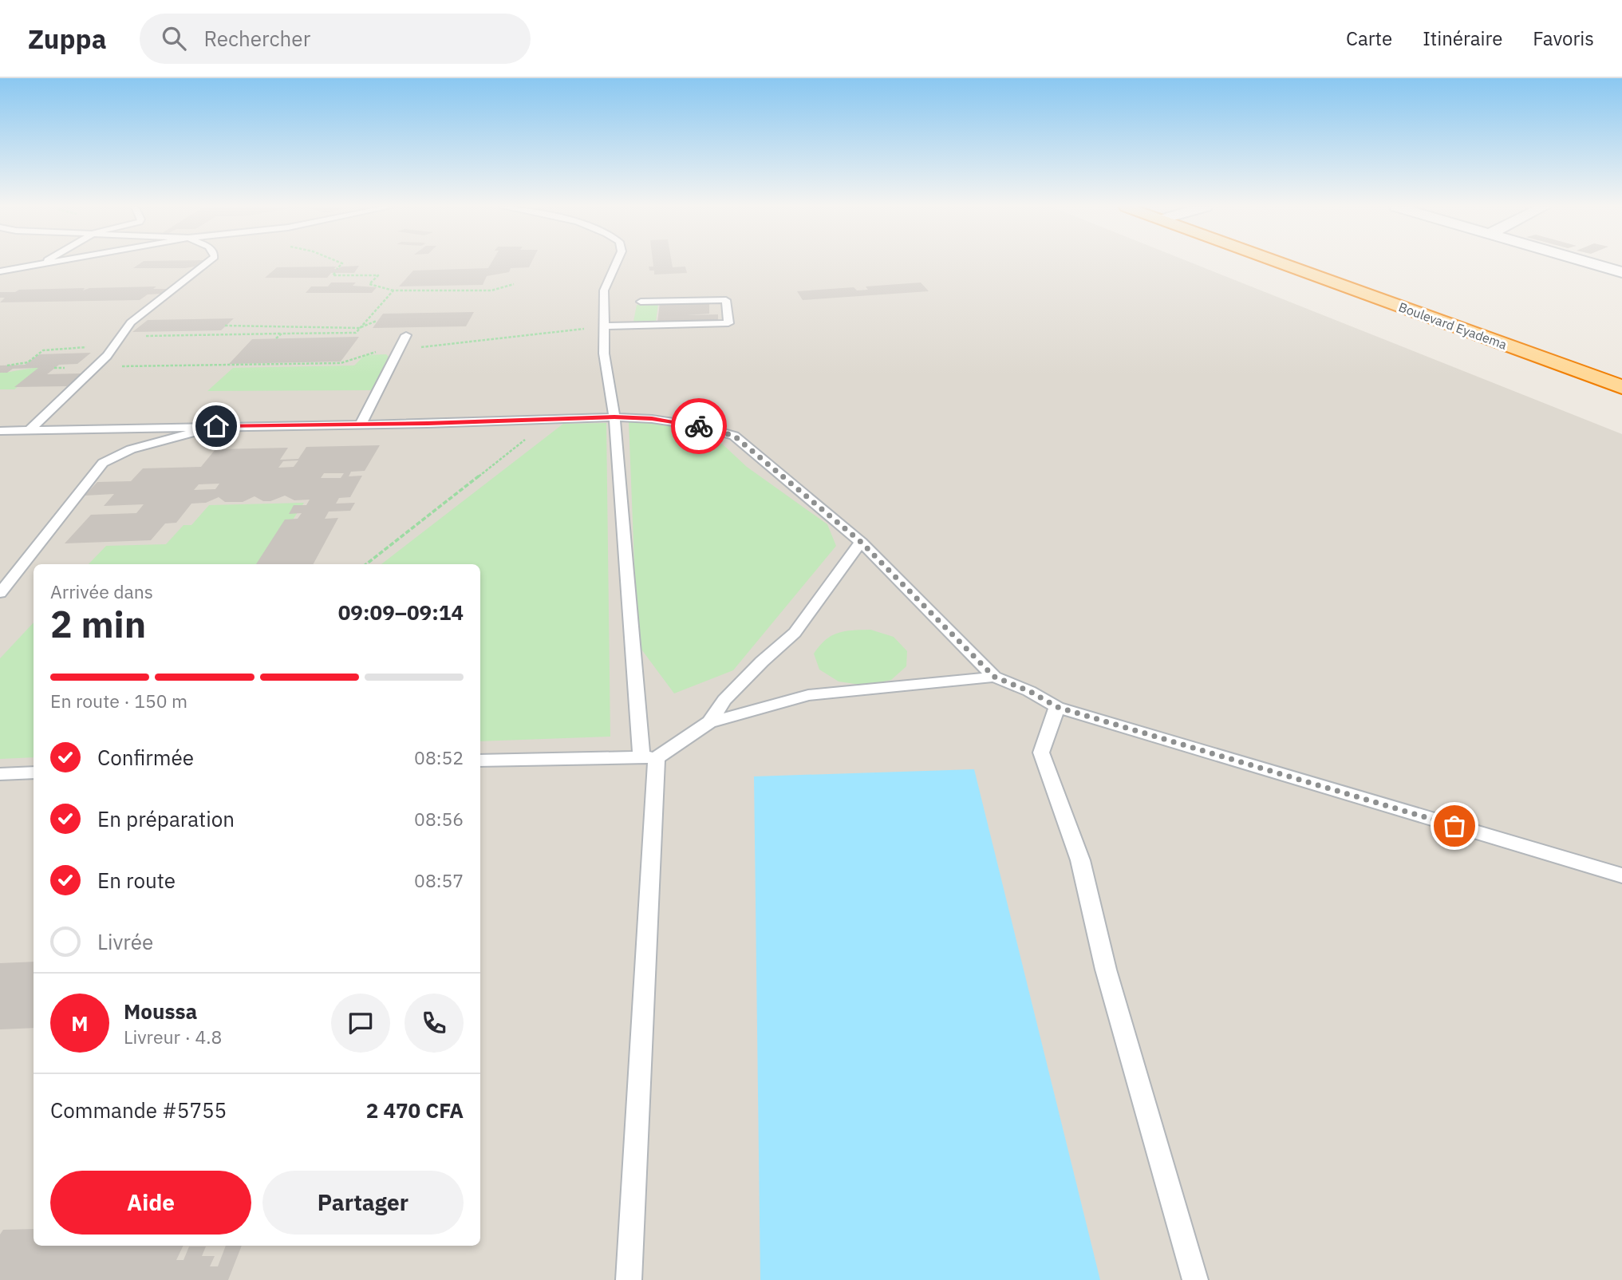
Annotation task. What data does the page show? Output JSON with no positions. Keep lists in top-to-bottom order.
{
  "streets": {
    "highway": ["Boulevard Eyadema"]
  },
  "page": {
    "header": "Zuppa",
    "search": "Rechercher",
    "nav": ["Carte", "Itinéraire", "Favoris"],
    "heading": ["2 min", "Arrivée dans", "09:09–09:14"],
    "panel": [
      "Moussa",
      "Livreur · 4.8",
      "Commande #5755",
      "2 470 CFA"
    ],
    "bar": "En route · 150 m",
    "list": [
      ["Confirmée", "08:52"],
      ["En préparation", "08:56"],
      ["En route", "08:57"],
      "Livrée"
    ],
    "round": "M",
    "buttons": ["Aide", "Partager"]
  }
}
